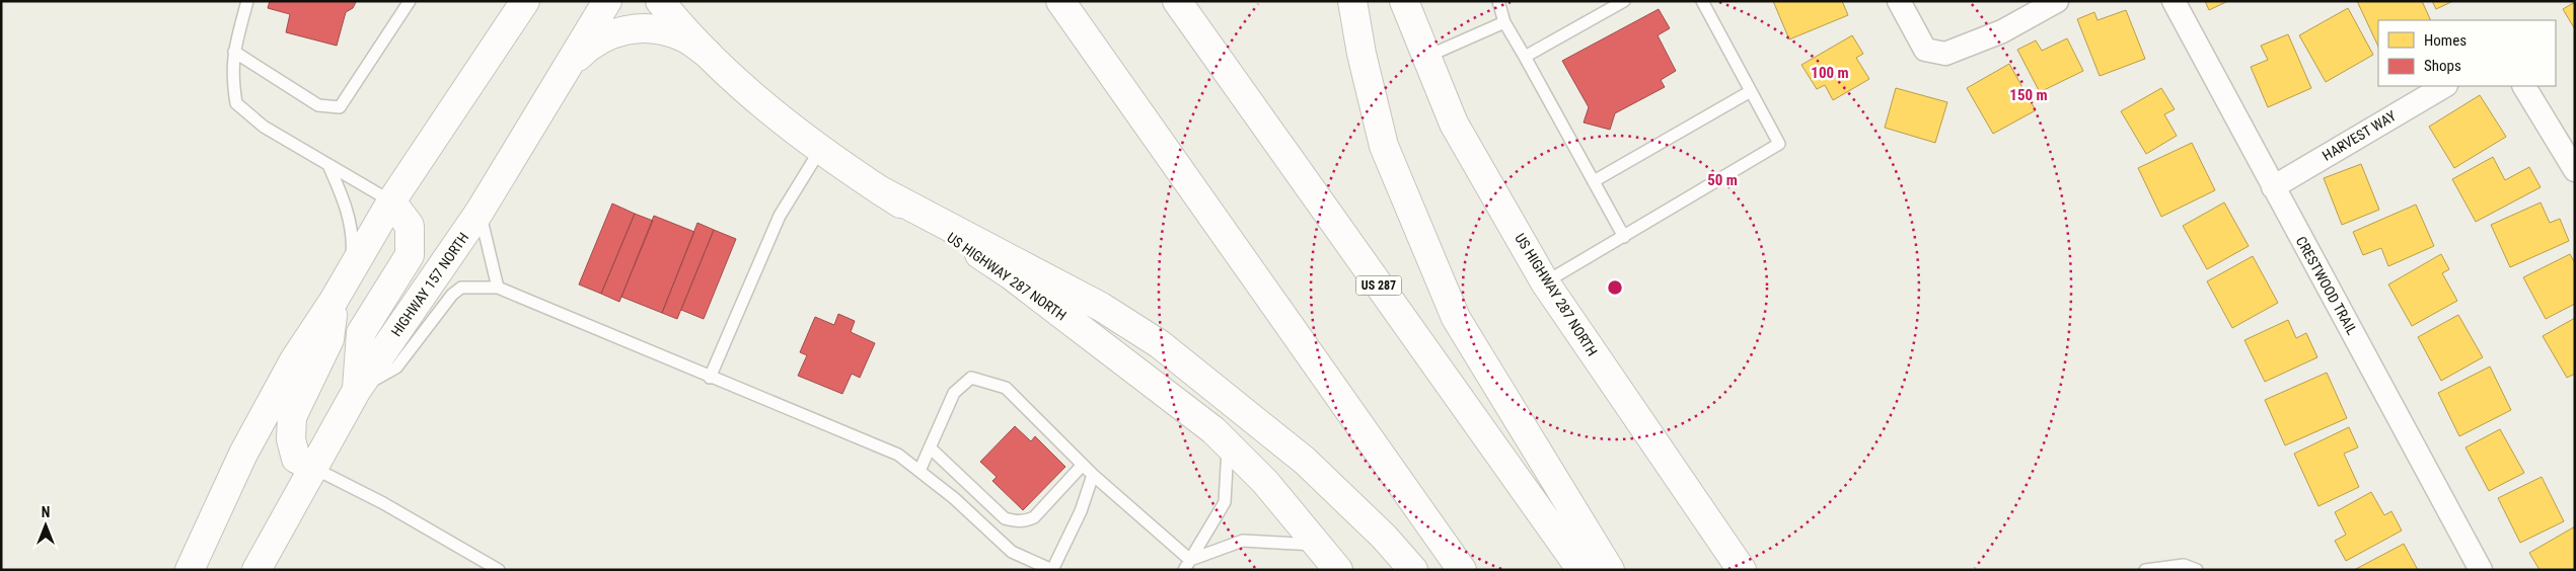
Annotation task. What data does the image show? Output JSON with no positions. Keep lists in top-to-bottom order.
{
  "streets": {
    "main road": ["US HIGHWAY 287 NORTH", "HIGHWAY 157 NORTH", "US 287"],
    "street": ["HARVEST WAY", "CRESTWOOD TRAIL"]
  },
  "crossings": [
    ["HARVEST WAY", "CRESTWOOD TRAIL"]
  ],
  "legend": ["Homes", "Shops"],
  "north": "top",
  "rings": ["100 m", "150 m", "50 m"]
}
